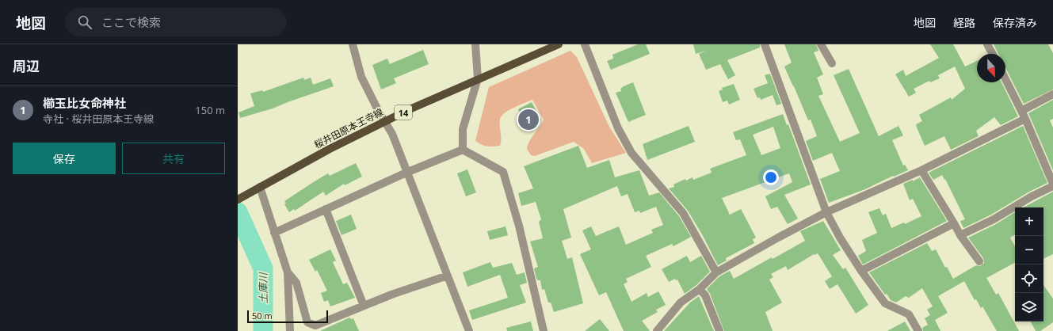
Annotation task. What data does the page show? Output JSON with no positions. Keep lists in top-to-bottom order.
{
  "streets": {
    "main road": ["14", "桜井田原本王寺線"]
  },
  "water": ["土庫川"],
  "scale_bar": "50 m",
  "north": "bottom",
  "page": {
    "header": "地図",
    "search": "ここで検索",
    "nav": ["地図", "経路", "保存済み"],
    "heading": "周辺",
    "list": [
      {
        "mark": "1",
        "name": "櫛玉比女命神社",
        "note": "寺社 · 桜井田原本王寺線",
        "value": "150 m"
      }
    ],
    "pins": "1",
    "buttons": ["保存", "共有"],
    "map_buttons": ["+", "−"],
    "scale": "50 m"
  }
}
